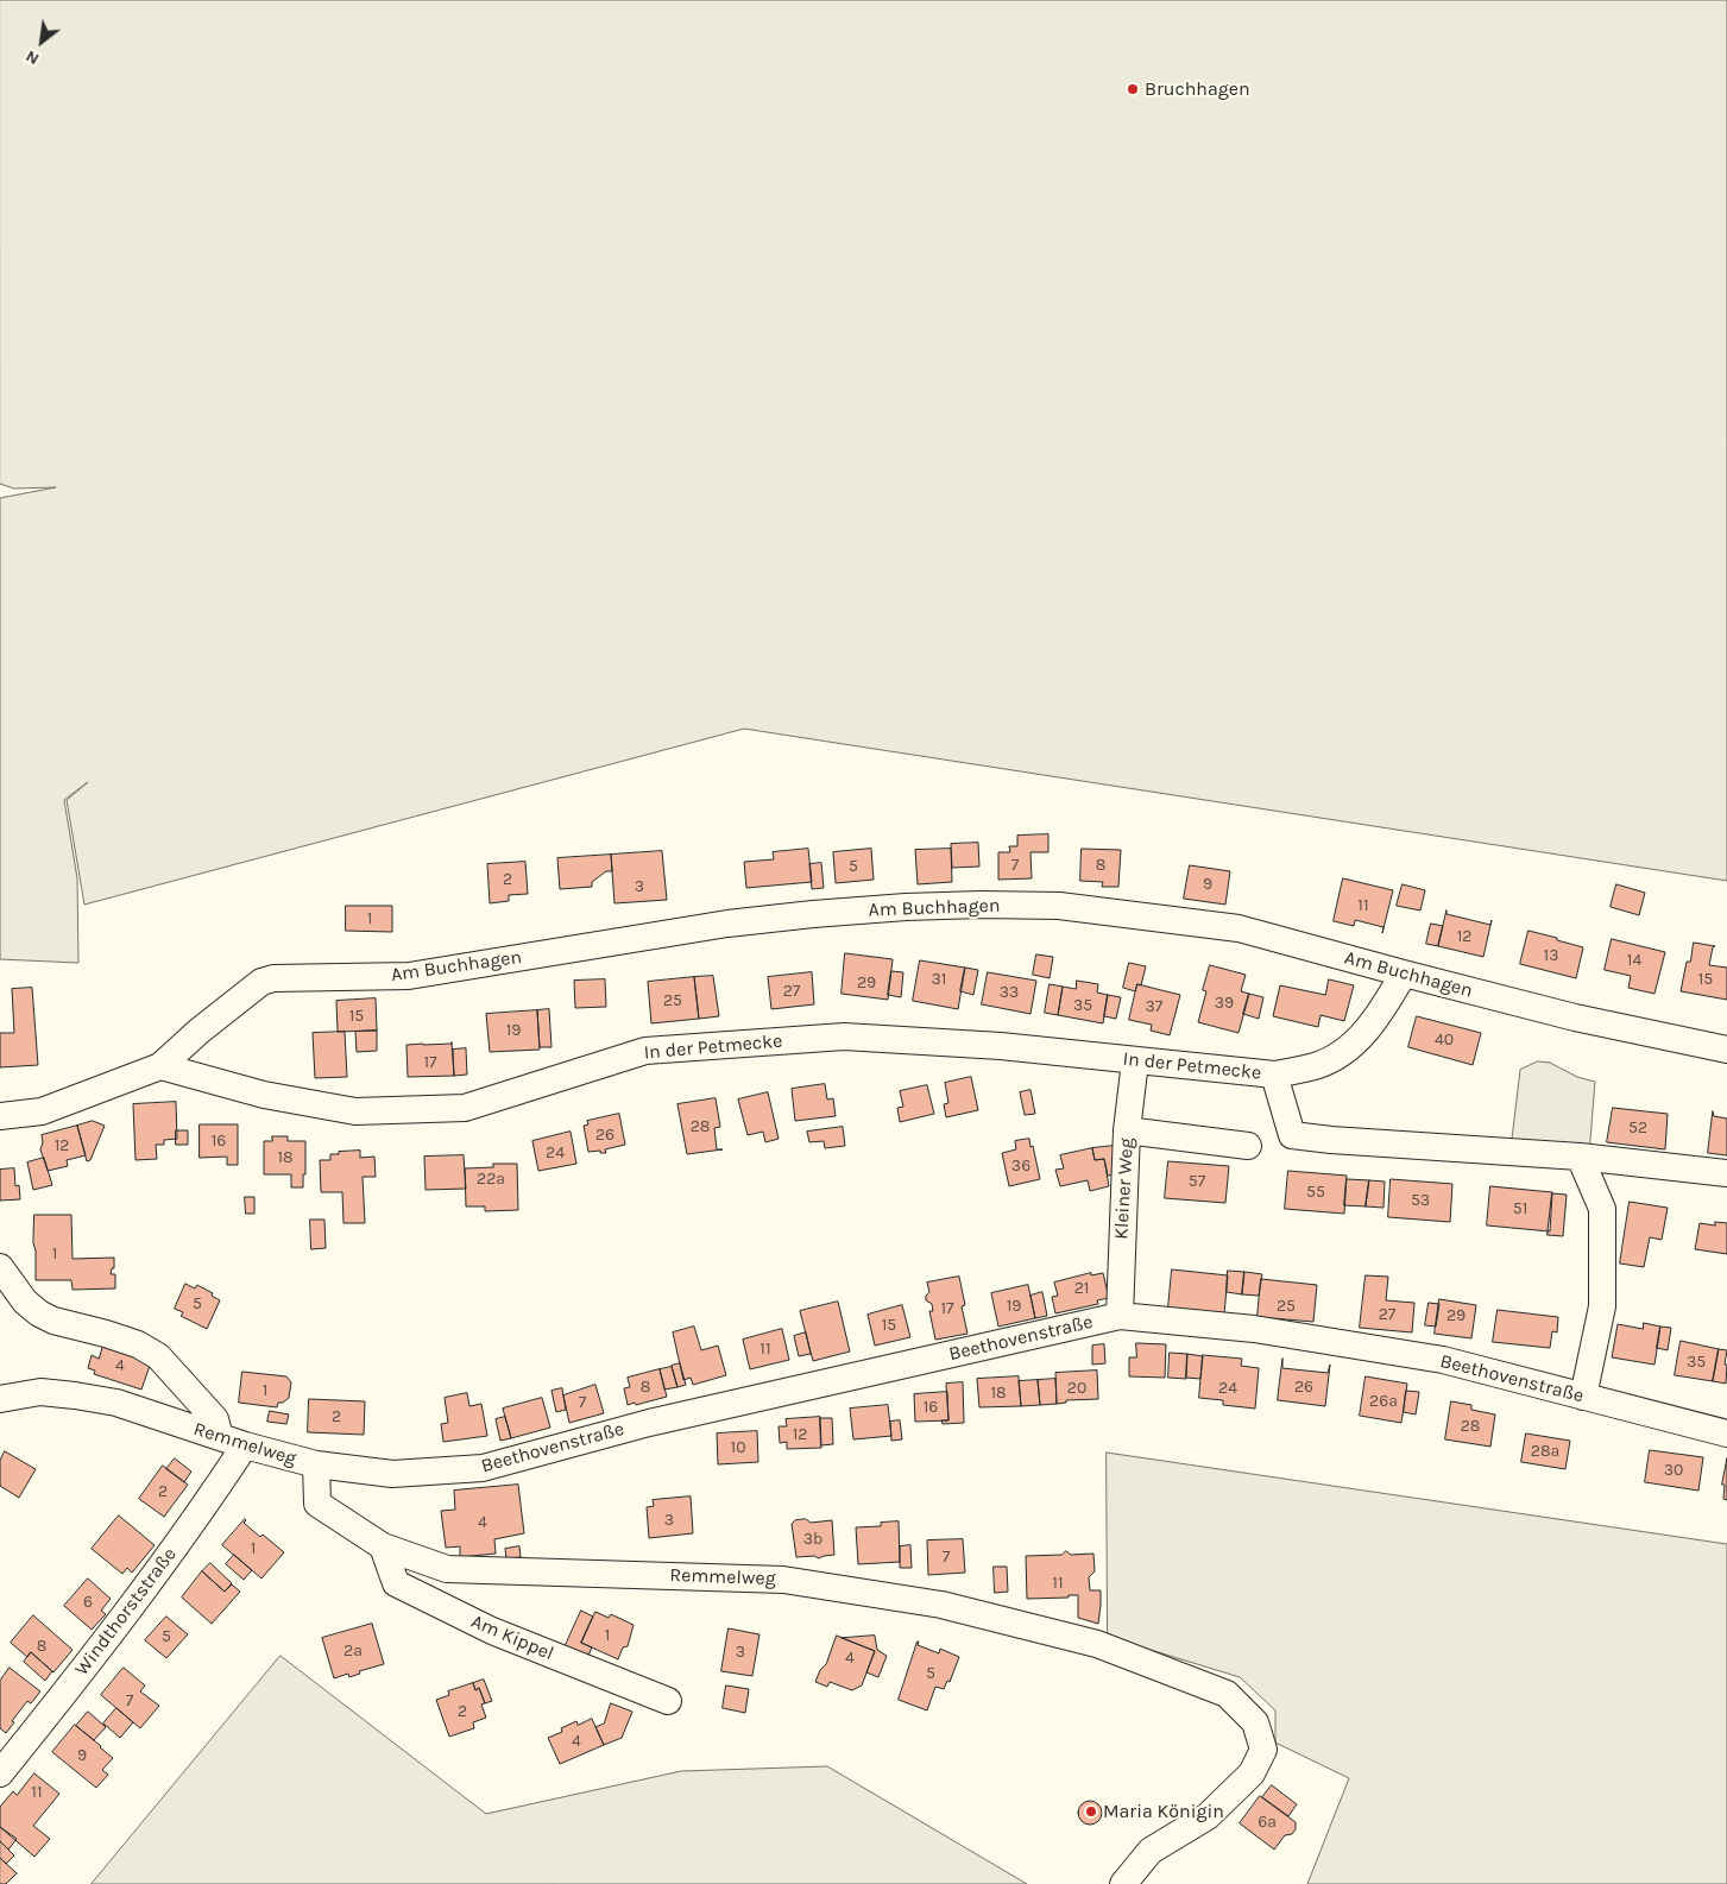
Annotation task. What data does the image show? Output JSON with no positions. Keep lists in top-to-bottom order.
{
  "streets": {
    "street": [
      "Am Buchhagen",
      "In der Petmecke",
      "Kleiner Weg",
      "Beethovenstraße",
      "Remmelweg",
      "Windthorststraße",
      "Am Kippel"
    ]
  },
  "crossings": [
    ["Am Buchhagen", "In der Petmecke"],
    ["In der Petmecke", "Kleiner Weg"],
    ["Kleiner Weg", "Beethovenstraße"],
    ["Beethovenstraße", "Remmelweg"],
    ["Remmelweg", "Windthorststraße"],
    ["Remmelweg", "Am Kippel"]
  ],
  "places": ["Bruchhagen", "Maria Königin"],
  "house_numbers": [
    "7",
    "8",
    "5",
    "2",
    "9",
    "3",
    "11",
    "1",
    "12",
    "13",
    "14",
    "31",
    "15",
    "29",
    "27",
    "33",
    "25",
    "39",
    "35",
    "37",
    "15",
    "19",
    "40",
    "17",
    "28",
    "52",
    "26",
    "16",
    "12",
    "24",
    "18",
    "36",
    "22a",
    "57",
    "55",
    "53",
    "51",
    "1",
    "21",
    "5",
    "19",
    "25",
    "17",
    "27",
    "29",
    "15",
    "11",
    "35",
    "4",
    "8",
    "26",
    "20",
    "24",
    "1",
    "18",
    "26a",
    "7",
    "16",
    "2",
    "28",
    "12",
    "10",
    "28a",
    "30",
    "2",
    "3",
    "4",
    "3b",
    "1",
    "7",
    "11",
    "6",
    "1",
    "5",
    "8",
    "2a",
    "3",
    "4",
    "5",
    "7",
    "2",
    "4",
    "9",
    "11",
    "6a"
  ],
  "north": "bottom left"
}
